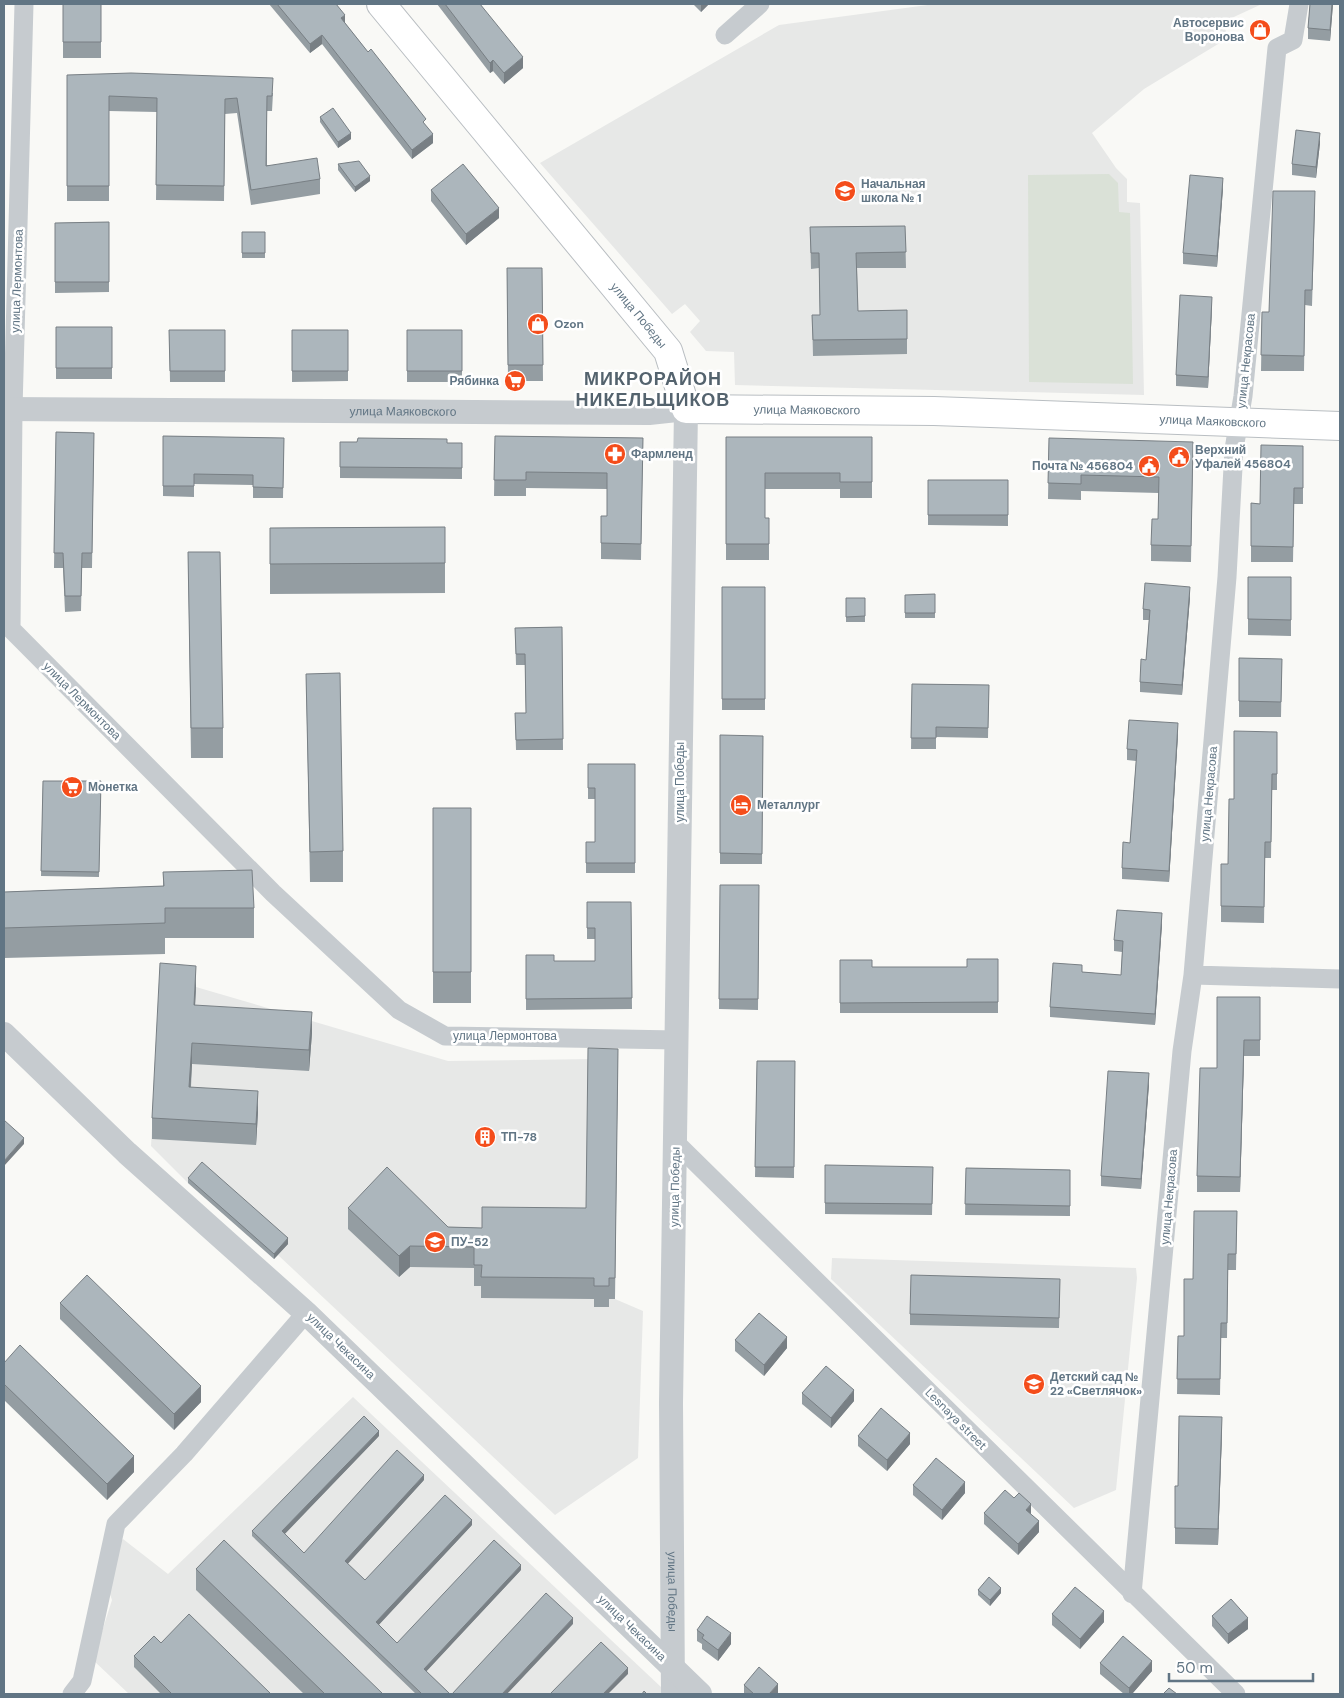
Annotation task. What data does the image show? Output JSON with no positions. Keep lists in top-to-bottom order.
{
  "streets": {
    "main road": ["улица Победы", "улица Маяковского"],
    "street": [
      "улица Лермонтова",
      "улица Некрасова",
      "улица Чекасина",
      "Lesnaya street"
    ]
  },
  "crossings": [
    ["улица Лермонтова", "улица Победы"],
    ["улица Лермонтова", "улица Маяковского"],
    ["улица Победы", "улица Маяковского"],
    ["улица Победы", "улица Чекасина"],
    ["улица Победы", "Lesnaya street"],
    ["улица Некрасова", "улица Маяковского"],
    ["улица Некрасова", "Lesnaya street"]
  ],
  "districts": ["МИКРОРАЙОН НИКЕЛЬЩИКОВ"],
  "places": {
    "shop": ["Автосервис Воронова", "Ozon"],
    "school or university": ["Начальная школа № 1", "ПУ-52", "Детский сад № 22 «Светлячок»"],
    "supermarket": ["Рябинка", "Монетка"],
    "pharmacy": ["Фармленд"],
    "public building": ["Верхний Уфалей 456804", "Почта № 456804"],
    "hotel": ["Металлург"],
    "building": ["ТП-78"]
  },
  "scale_bar": "50 m"
}
